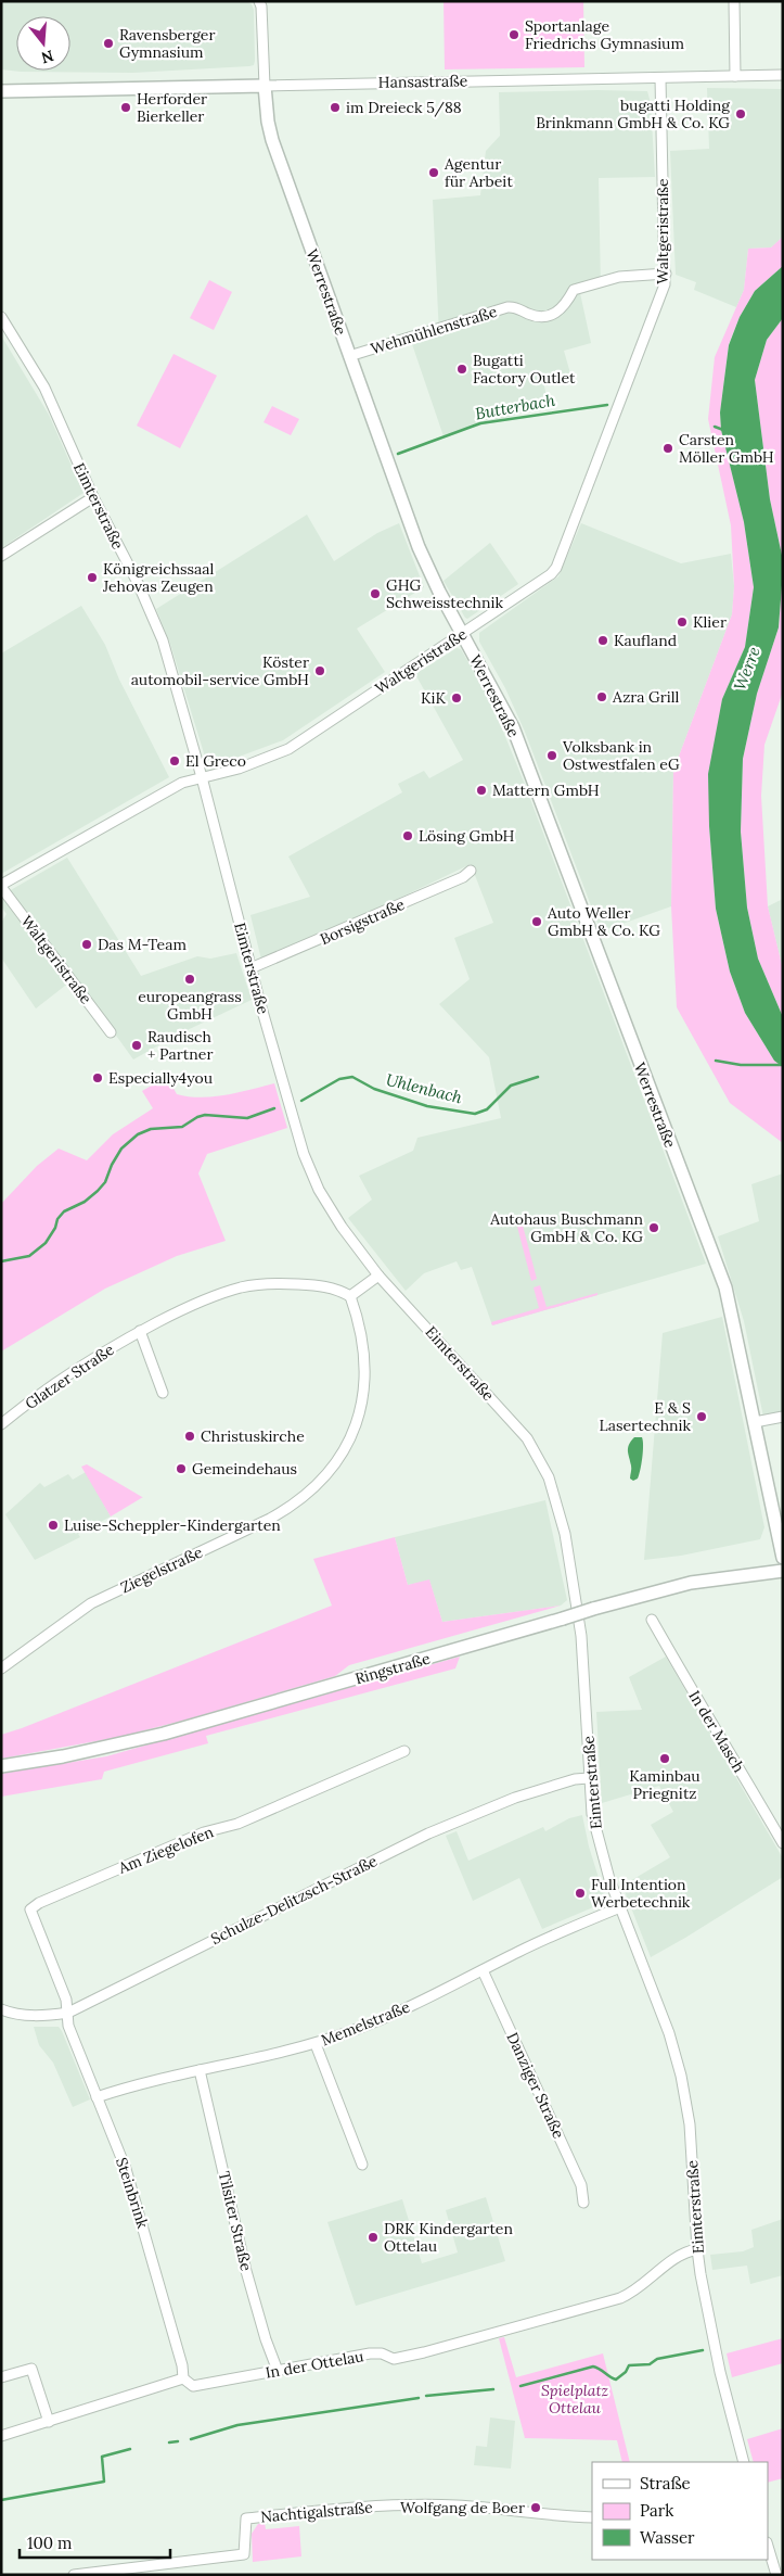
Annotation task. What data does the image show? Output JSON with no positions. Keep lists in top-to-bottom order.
{
  "streets": {
    "main road": ["Hansastraße", "Werrestraße", "Ringstraße"],
    "street": [
      "Waltgeristraße",
      "Wehmühlenstraße",
      "Eimterstraße",
      "Borsigstraße",
      "Glatzer Straße",
      "Ziegelstraße",
      "In der Masch",
      "Am Ziegelofen",
      "Schulze-Delitzsch-Straße",
      "Memelstraße",
      "Danziger Straße",
      "Steinbrink",
      "Tilsiter Straße",
      "In der Ottelau",
      "Nachtigalstraße"
    ]
  },
  "crossings": [
    ["Hansastraße", "Waltgeristraße"],
    ["Hansastraße", "Werrestraße"],
    ["Waltgeristraße", "Werrestraße"],
    ["Waltgeristraße", "Wehmühlenstraße"],
    ["Waltgeristraße", "Eimterstraße"],
    ["Werrestraße", "Wehmühlenstraße"],
    ["Eimterstraße", "Borsigstraße"],
    ["Eimterstraße", "Schulze-Delitzsch-Straße"],
    ["Eimterstraße", "Memelstraße"],
    ["Eimterstraße", "In der Ottelau"],
    ["Glatzer Straße", "Ziegelstraße"],
    ["Am Ziegelofen", "Schulze-Delitzsch-Straße"],
    ["Am Ziegelofen", "Steinbrink"],
    ["Schulze-Delitzsch-Straße", "Steinbrink"],
    ["Memelstraße", "Danziger Straße"],
    ["Memelstraße", "Steinbrink"],
    ["Memelstraße", "Tilsiter Straße"],
    ["Steinbrink", "In der Ottelau"],
    ["Tilsiter Straße", "In der Ottelau"]
  ],
  "water": ["Butterbach", "Werre", "Uhlenbach"],
  "parks": ["Spielplatz Ottelau"],
  "places": [
    "Sportanlage Friedrichs Gymnasium",
    "Ravensberger Gymnasium",
    "Herforder Bierkeller",
    "im Dreieck 5/88",
    "bugatti Holding Brinkmann GmbH & Co. KG",
    "Agentur für Arbeit",
    "Bugatti Factory Outlet",
    "Carsten Möller GmbH",
    "Königreichssaal Jehovas Zeugen",
    "GHG Schweisstechnik",
    "Klier",
    "Kaufland",
    "Köster automobil-service GmbH",
    "Azra Grill",
    "KiK",
    "Volksbank in Ostwestfalen eG",
    "El Greco",
    "Mattern GmbH",
    "Lösing GmbH",
    "Auto Weller GmbH & Co. KG",
    "Das M-Team",
    "europeangrass GmbH",
    "Raudisch + Partner",
    "Especially4you",
    "Autohaus Buschmann GmbH & Co. KG",
    "E & S Lasertechnik",
    "Christuskirche",
    "Gemeindehaus",
    "Luise-Scheppler-Kindergarten",
    "Kaminbau Priegnitz",
    "Full Intention Werbetechnik",
    "DRK Kindergarten Ottelau",
    "Wolfgang de Boer"
  ],
  "legend": ["Straße", "Park", "Wasser"],
  "scale_bar": "100 m",
  "north": "bottom"
}
